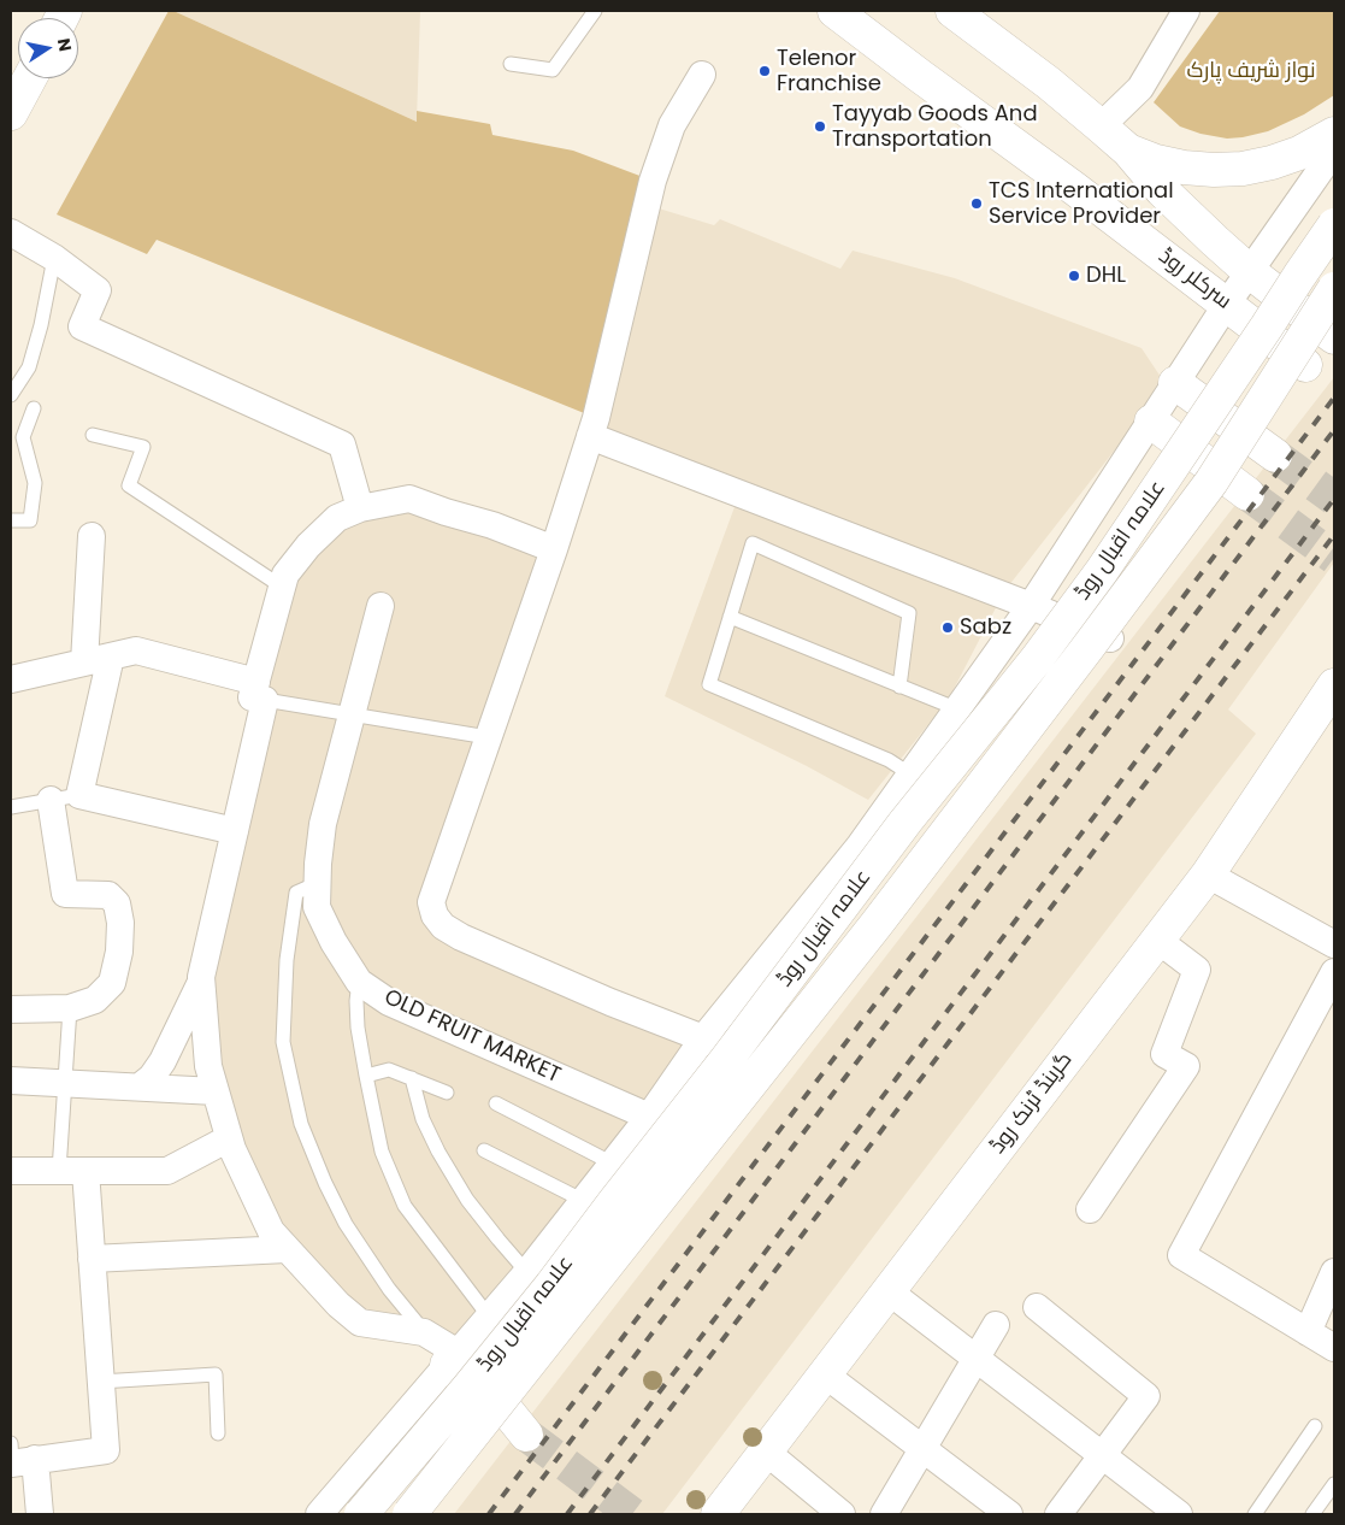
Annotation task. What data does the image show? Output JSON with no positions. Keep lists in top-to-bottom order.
{
  "streets": {
    "main road": ["سرکلر روڈ", "علامہ اقبال روڈ", "گرینڈ ٹرنک روڈ"],
    "street": ["OLD FRUIT MARKET"]
  },
  "crossings": [
    ["سرکلر روڈ", "علامہ اقبال روڈ"]
  ],
  "parks": ["نواز شریف پارک"],
  "places": [
    "Telenor Franchise",
    "Tayyab Goods And Transportation",
    "TCS International Service Provider",
    "DHL",
    "Sabz"
  ],
  "north": "right"
}
